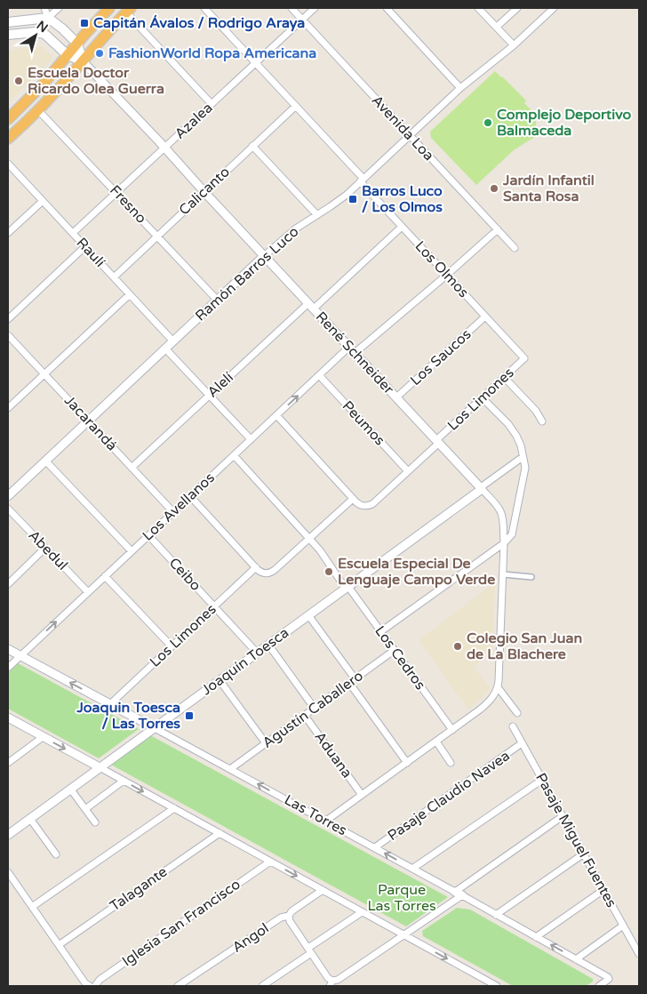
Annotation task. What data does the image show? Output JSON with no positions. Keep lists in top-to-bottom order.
{
  "streets": {
    "street": [
      "Azalea",
      "Avenida Loa",
      "Calicanto",
      "Fresno",
      "Raulí",
      "Los Olmos",
      "Ramón Barros Luco",
      "René Schneider",
      "Los Saucos",
      "Alelí",
      "Los Limones",
      "Jacarandá",
      "Peumos",
      "Los Avellanos",
      "Abedul",
      "Ceibo",
      "Los Cedros",
      "Joaquín Toesca",
      "Agustín Caballero",
      "Aduana",
      "Pasaje Claudio Navea",
      "Las Torres",
      "Pasaje Miguel Fuentes",
      "Talagante",
      "Iglesia San Francisco",
      "Angol"
    ]
  },
  "crossings": [
    ["Azalea", "Avenida Loa"],
    ["Azalea", "Fresno"],
    ["Azalea", "Raulí"],
    ["Azalea", "Los Olmos"],
    ["Azalea", "René Schneider"],
    ["Avenida Loa", "Ramón Barros Luco"],
    ["Avenida Loa", "Los Avellanos"],
    ["Calicanto", "Fresno"],
    ["Calicanto", "Raulí"],
    ["Calicanto", "Los Olmos"],
    ["Calicanto", "René Schneider"],
    ["Fresno", "Ramón Barros Luco"],
    ["Raulí", "Ramón Barros Luco"],
    ["Los Olmos", "Ramón Barros Luco"],
    ["Los Olmos", "Los Saucos"],
    ["Los Olmos", "Alelí"],
    ["Los Olmos", "Los Limones"],
    ["Los Olmos", "Los Avellanos"],
    ["Ramón Barros Luco", "René Schneider"],
    ["Ramón Barros Luco", "Jacarandá"],
    ["René Schneider", "Los Saucos"],
    ["René Schneider", "Alelí"],
    ["René Schneider", "Los Limones"],
    ["René Schneider", "Los Avellanos"],
    ["René Schneider", "Los Cedros"],
    ["René Schneider", "Joaquín Toesca"],
    ["Alelí", "Jacarandá"],
    ["Los Limones", "Peumos"],
    ["Los Limones", "Ceibo"],
    ["Los Limones", "Las Torres"],
    ["Jacarandá", "Los Avellanos"],
    ["Peumos", "Los Avellanos"],
    ["Los Avellanos", "Abedul"],
    ["Los Avellanos", "Ceibo"],
    ["Los Avellanos", "Los Cedros"],
    ["Los Avellanos", "Las Torres"],
    ["Ceibo", "Joaquín Toesca"],
    ["Los Cedros", "Joaquín Toesca"],
    ["Los Cedros", "Agustín Caballero"],
    ["Joaquín Toesca", "Las Torres"],
    ["Agustín Caballero", "Aduana"],
    ["Agustín Caballero", "Las Torres"],
    ["Pasaje Claudio Navea", "Las Torres"],
    ["Pasaje Claudio Navea", "Pasaje Miguel Fuentes"]
  ],
  "parks": ["Parque Las Torres"],
  "places": {
    "transit": ["Capitán Ávalos / Rodrigo Araya", "Barros Luco / Los Olmos", "Joaquin Toesca / Las Torres"],
    "other": [
      "FashionWorld Ropa Americana",
      "Escuela Doctor Ricardo Olea Guerra",
      "Complejo Deportivo Balmaceda",
      "Jardín Infantil Santa Rosa",
      "Escuela Especial De Lenguaje Campo Verde",
      "Colegio San Juan de La Blachere"
    ]
  },
  "north": "top right"
}
